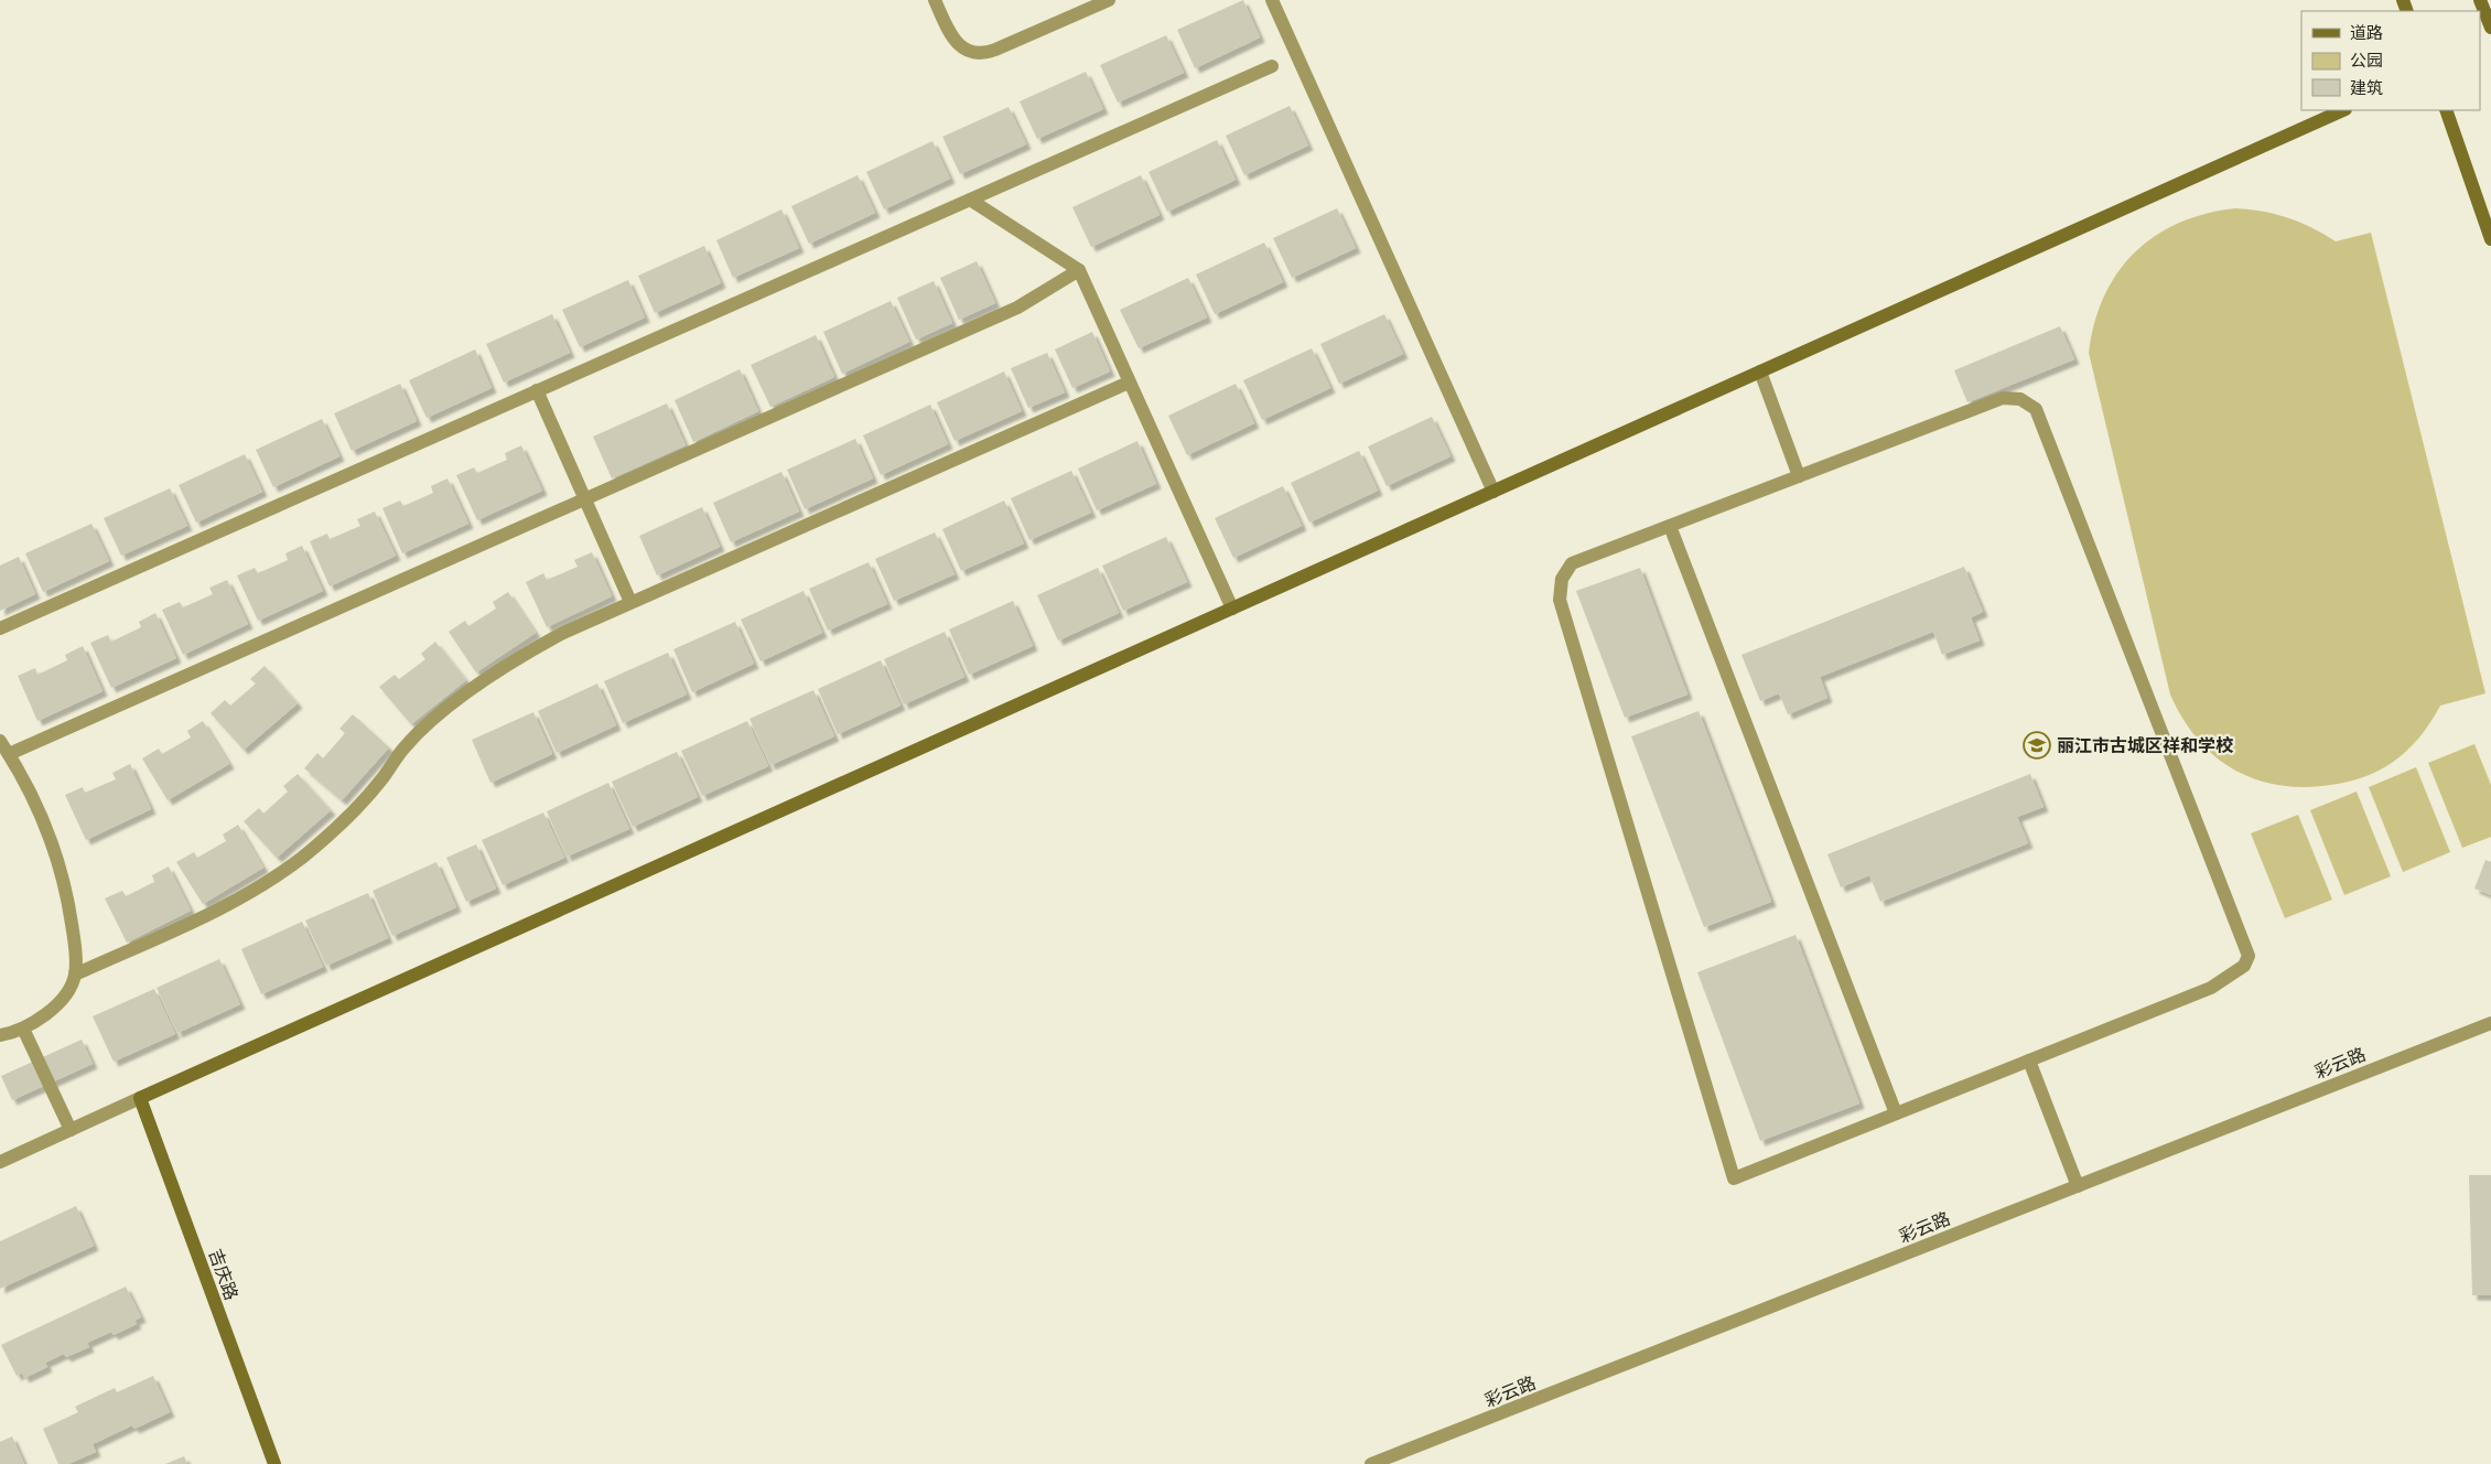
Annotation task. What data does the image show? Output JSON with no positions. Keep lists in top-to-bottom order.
{
  "streets": {
    "street": ["彩云路", "吉庆路"]
  },
  "places": {
    "school or university": ["丽江市古城区祥和学校"]
  },
  "legend": ["道路", "公园", "建筑"]
}
